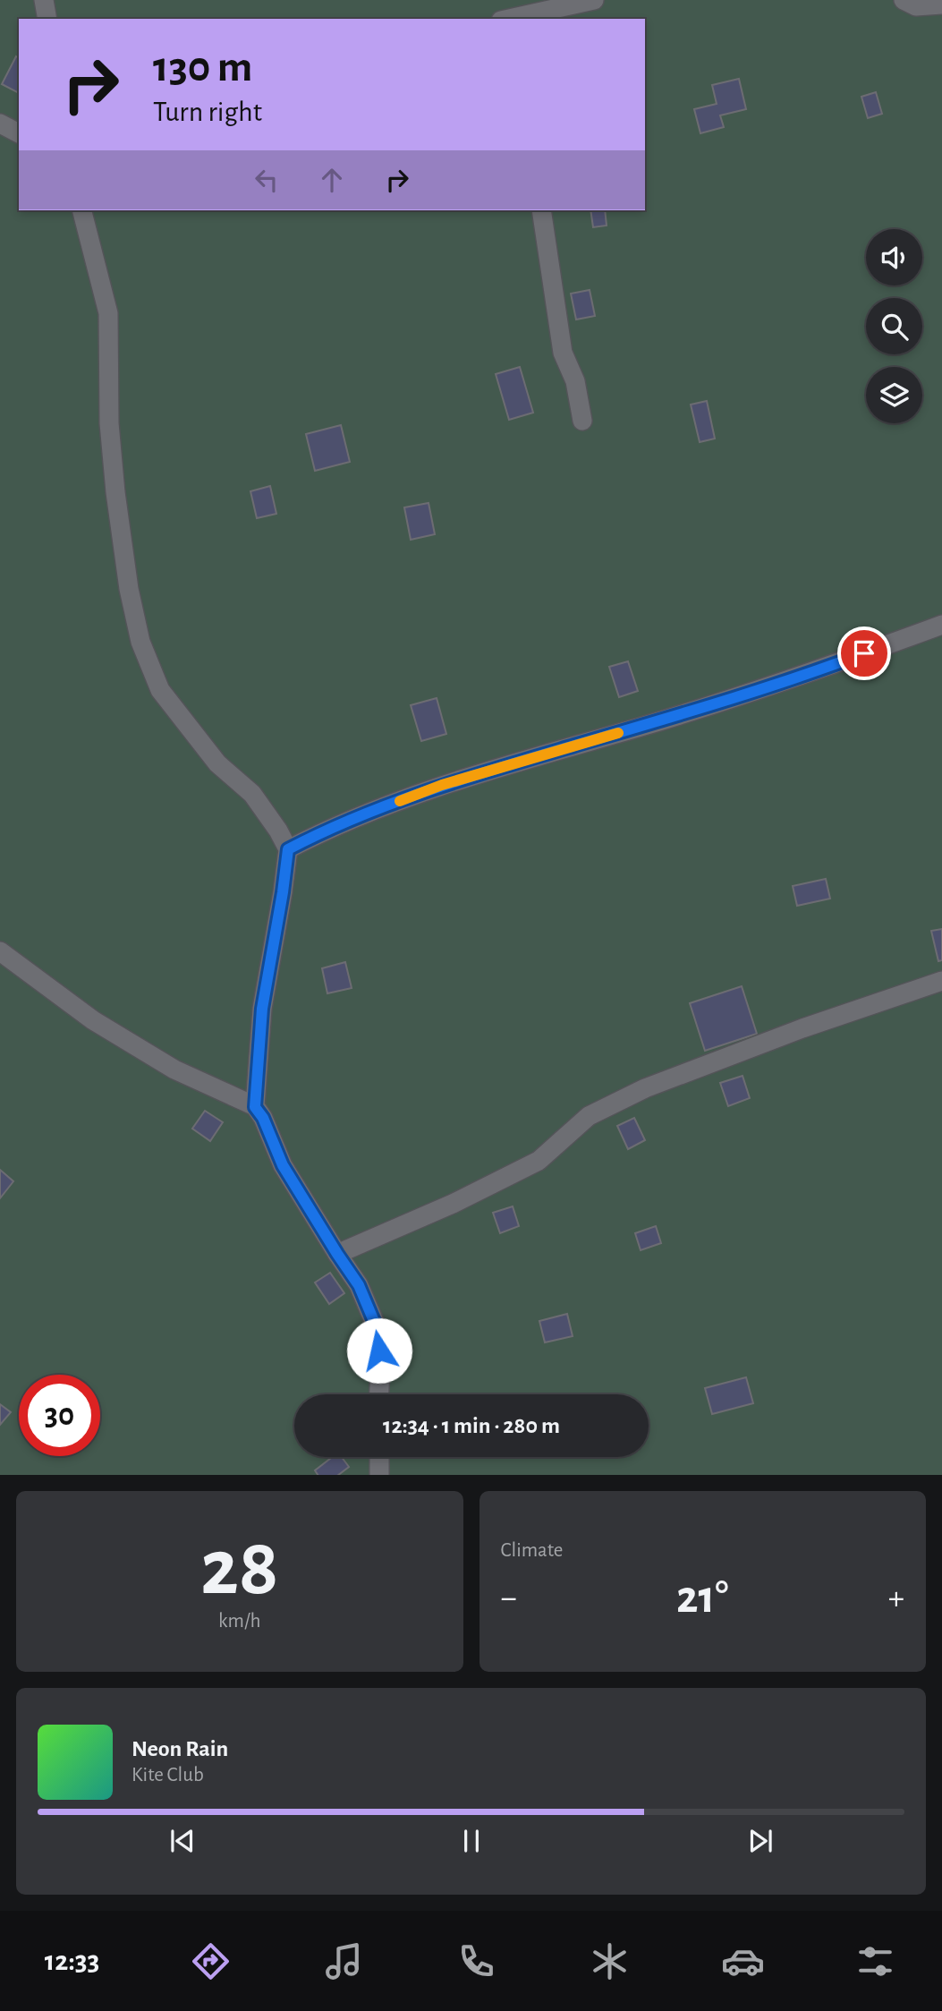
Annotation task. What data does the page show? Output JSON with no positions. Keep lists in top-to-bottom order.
{
  "page": {
    "turn": ["130 m", "Turn right"],
    "limit": "30",
    "trip": "12:34 · 1 min · 280 m",
    "tile": [
      ["28", "km/h"],
      "Climate"
    ],
    "heat": ["−", "21°", "+"],
    "song": ["Neon Rain", "Kite Club"],
    "tabs": "12:33"
  }
}
